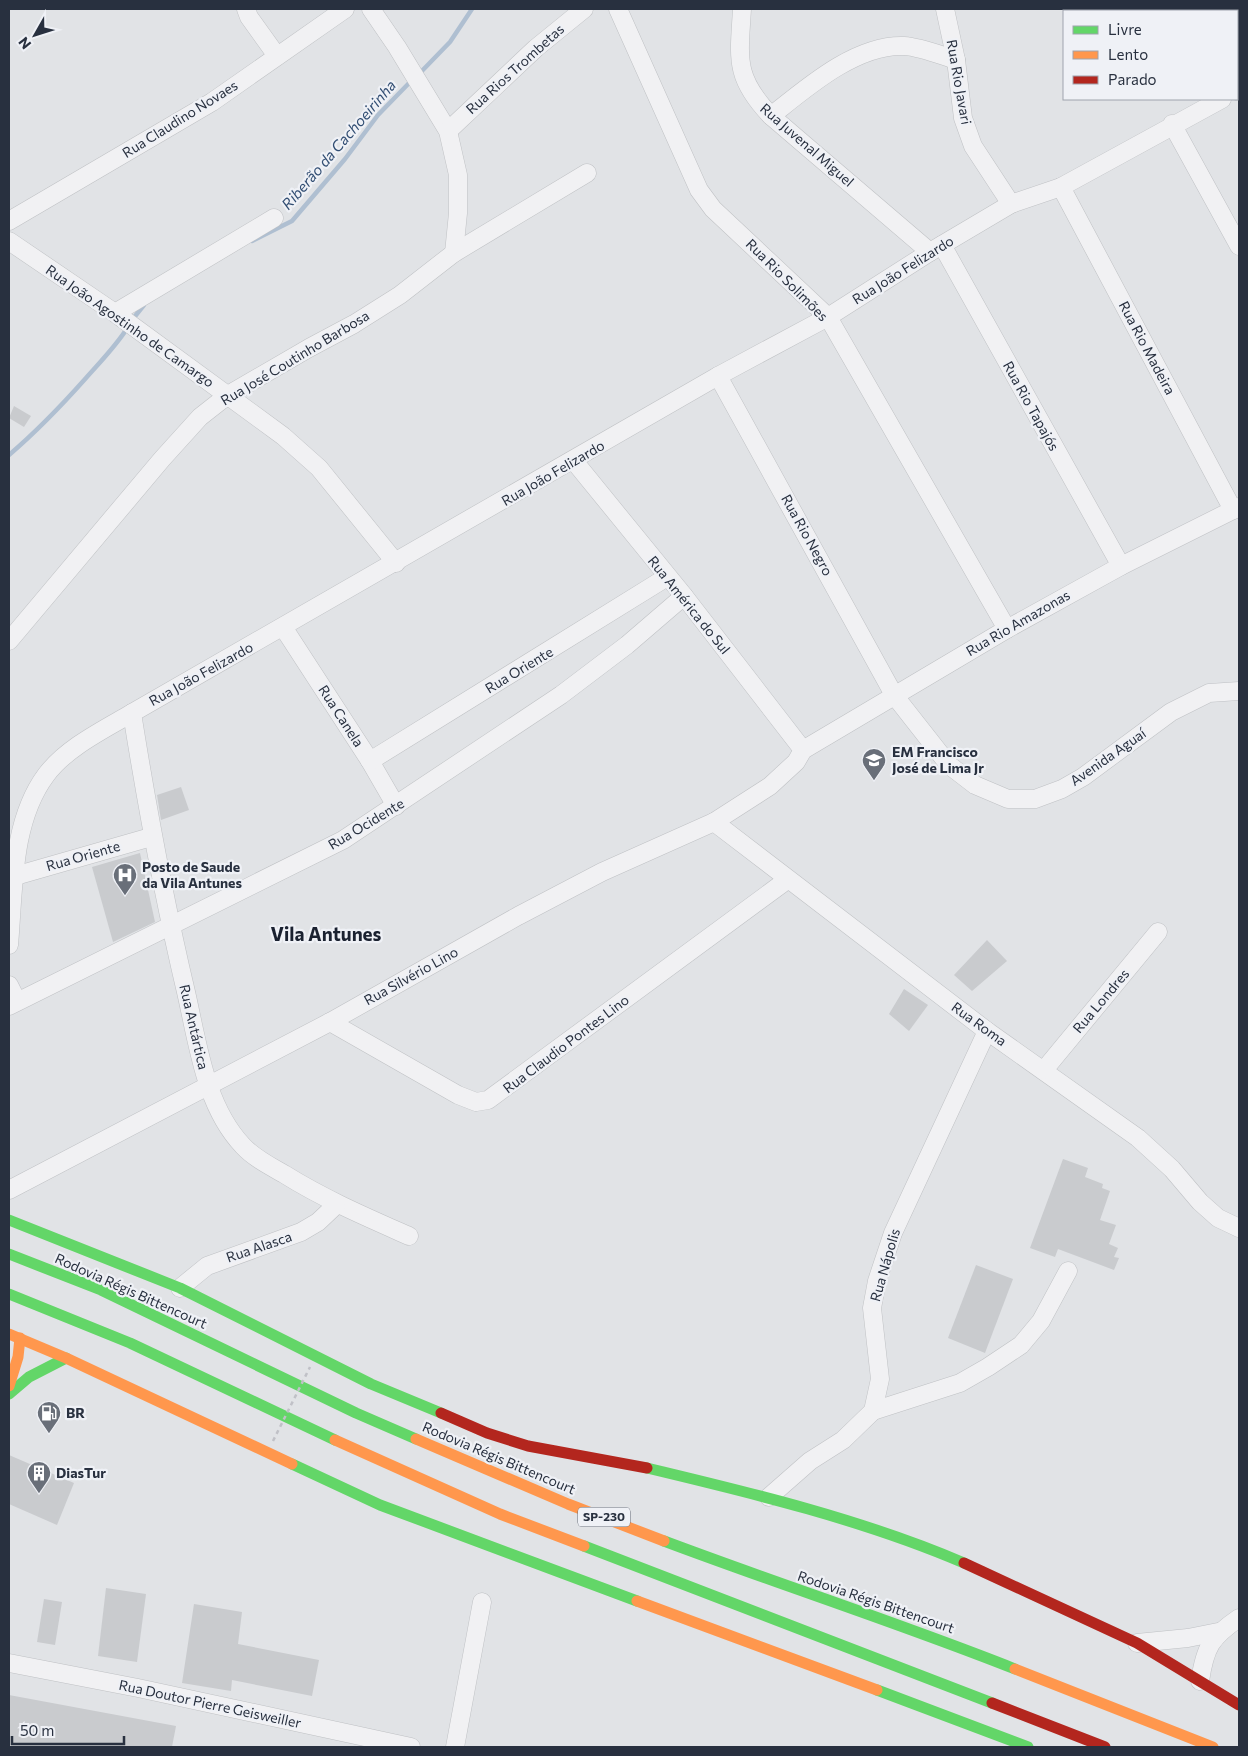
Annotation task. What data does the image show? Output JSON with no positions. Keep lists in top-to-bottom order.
{
  "streets": {
    "main road": ["Rodovia Régis Bittencourt", "SP-230"],
    "street": [
      "Rua Rios Trombetas",
      "Rua Rio Javari",
      "Rua Claudino Novaes",
      "Rua Juvenal Miguel",
      "Rua João Felizardo",
      "Rua Rio Solimões",
      "Rua João Agostinho de Camargo",
      "Rua Rio Madeira",
      "Rua José Coutinho Barbosa",
      "Rua Rio Tapajós",
      "Rua Rio Negro",
      "Rua América do Sul",
      "Rua Rio Amazonas",
      "Rua Oriente",
      "Rua Canela",
      "Avenida Aguaí",
      "Rua Ocidente",
      "Rua Silvério Lino",
      "Rua Londres",
      "Rua Roma",
      "Rua Antártica",
      "Rua Claudio Pontes Lino",
      "Rua Alasca",
      "Rua Nápolis",
      "Rua Doutor Pierre Geisweiller"
    ]
  },
  "crossings": [
    ["Rua Rio Javari", "Rua João Felizardo"],
    ["Rua Juvenal Miguel", "Rua João Felizardo"],
    ["Rua Juvenal Miguel", "Rua Rio Tapajós"],
    ["Rua João Felizardo", "Rua Rio Solimões"],
    ["Rua João Felizardo", "Rua João Agostinho de Camargo"],
    ["Rua João Felizardo", "Rua Rio Madeira"],
    ["Rua João Felizardo", "Rua Rio Tapajós"],
    ["Rua João Felizardo", "Rua Rio Negro"],
    ["Rua João Felizardo", "Rua América do Sul"],
    ["Rua João Felizardo", "Rua Oriente"],
    ["Rua João Felizardo", "Rua Canela"],
    ["Rua João Felizardo", "Rua Antártica"],
    ["Rua Rio Solimões", "Rua Rio Amazonas"],
    ["Rua João Agostinho de Camargo", "Rua José Coutinho Barbosa"],
    ["Rua Rio Madeira", "Rua Rio Amazonas"],
    ["Rua Rio Tapajós", "Rua Rio Amazonas"],
    ["Rua Rio Negro", "Rua Rio Amazonas"],
    ["Rua Rio Negro", "Avenida Aguaí"],
    ["Rua América do Sul", "Rua Rio Amazonas"],
    ["Rua América do Sul", "Rua Oriente"],
    ["Rua América do Sul", "Rua Ocidente"],
    ["Rua América do Sul", "Rua Silvério Lino"],
    ["Rua Rio Amazonas", "Avenida Aguaí"],
    ["Rua Rio Amazonas", "Rua Silvério Lino"],
    ["Rua Oriente", "Rua Canela"],
    ["Rua Oriente", "Rua Antártica"],
    ["Rua Canela", "Rua Ocidente"],
    ["Rua Ocidente", "Rua Antártica"],
    ["Rua Silvério Lino", "Rua Roma"],
    ["Rua Silvério Lino", "Rua Antártica"],
    ["Rua Silvério Lino", "Rua Claudio Pontes Lino"],
    ["Rua Londres", "Rua Roma"],
    ["Rua Roma", "Rua Claudio Pontes Lino"],
    ["Rua Roma", "Rua Nápolis"],
    ["Rua Antártica", "Rua Alasca"]
  ],
  "districts": ["Vila Antunes"],
  "water": ["Riberão da Cachoeirinha"],
  "places": {
    "school or university": ["EM Francisco José de Lima Jr"],
    "hospital": ["Posto de Saude da Vila Antunes"],
    "fuel station": ["BR"],
    "building": ["DiasTur"]
  },
  "legend": ["Livre", "Lento", "Parado"],
  "scale_bar": "50 m",
  "north": "bottom left"
}
